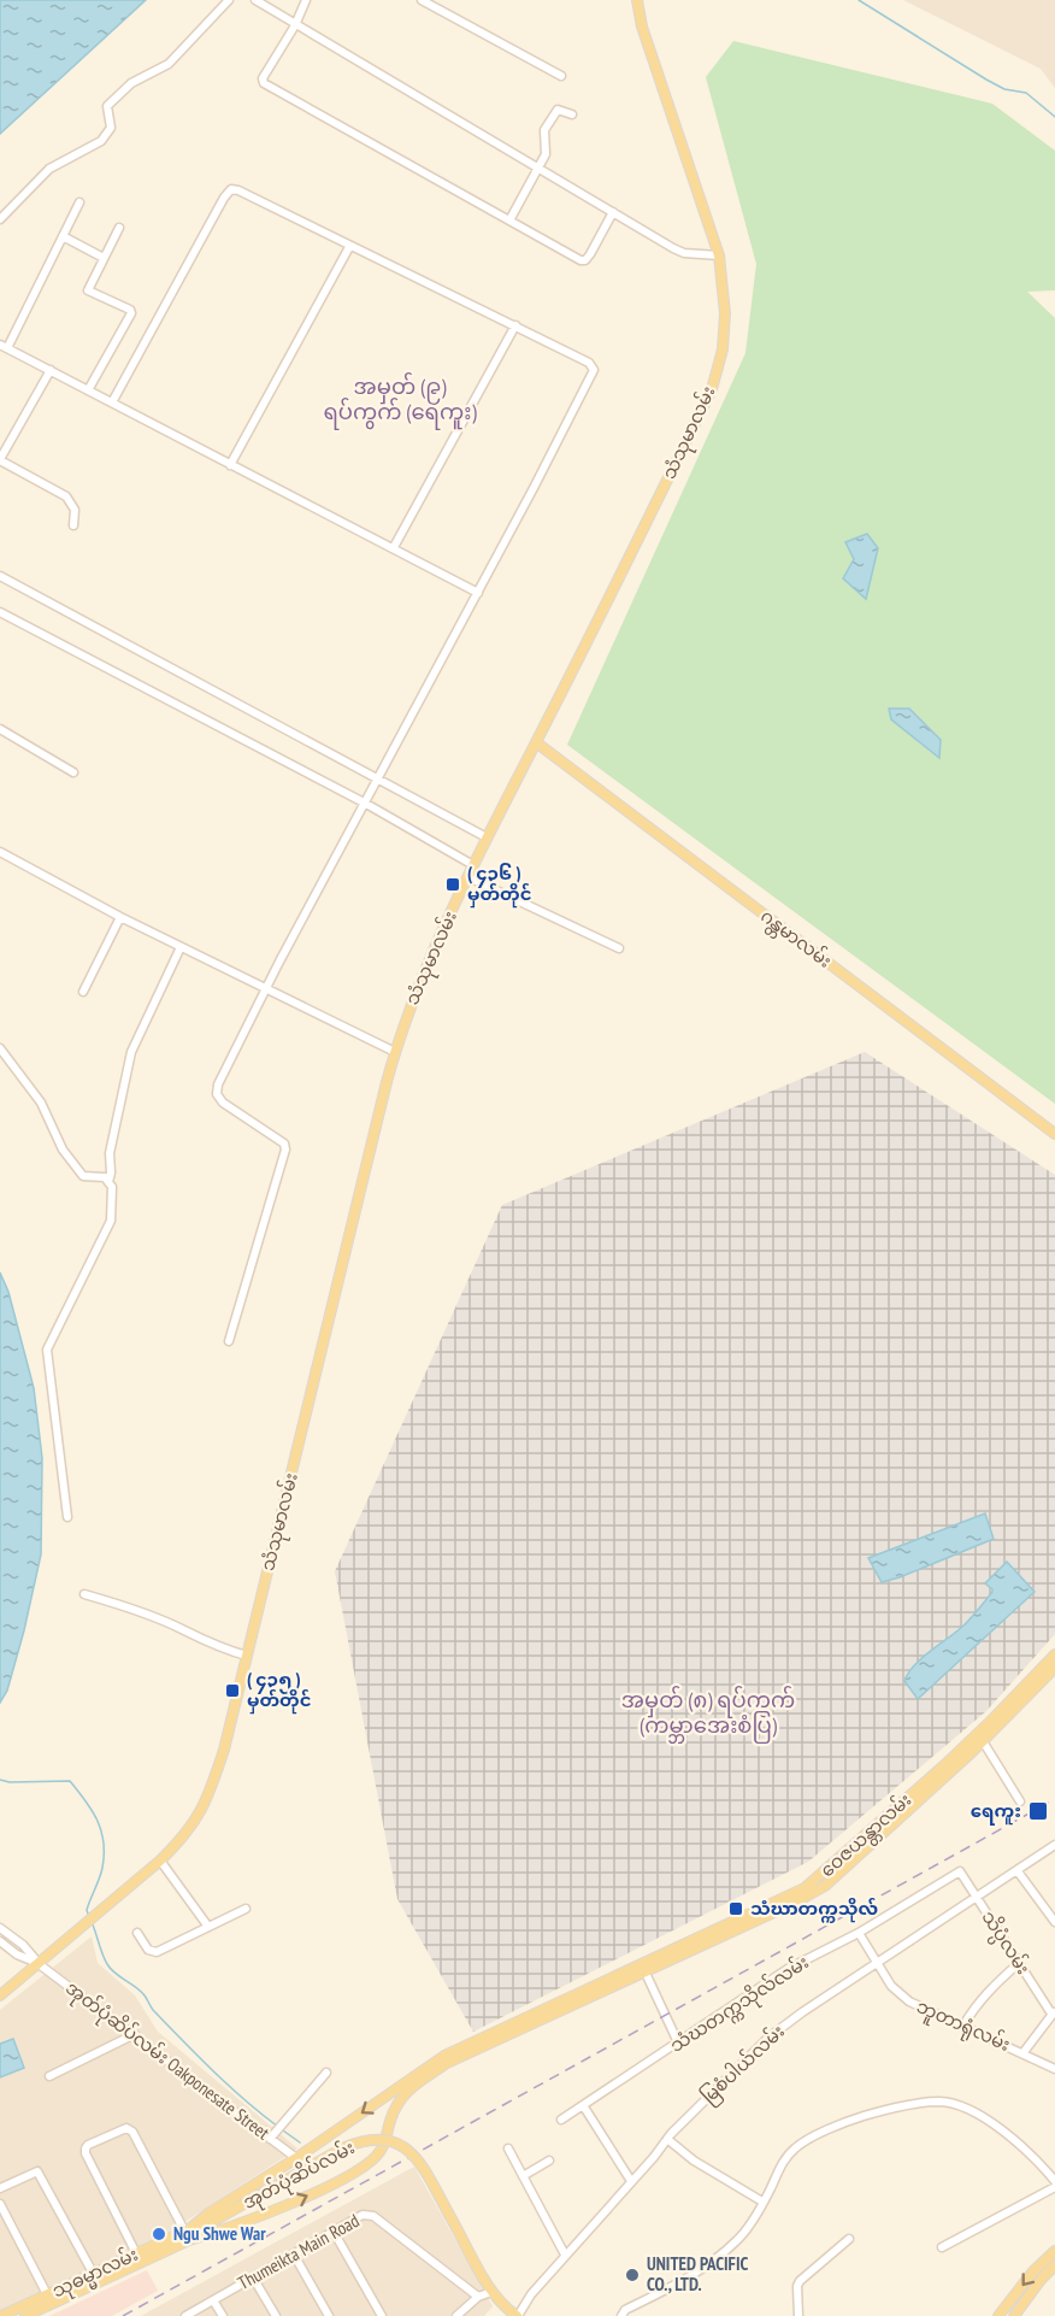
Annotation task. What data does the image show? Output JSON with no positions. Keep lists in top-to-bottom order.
{
  "streets": {
    "main road": [
      "သံသုမာလမ်း",
      "ဂန္တမာလမ်း",
      "ဝေဇယန္တာလမ်း",
      "အုတ်ပုံဆိပ်လမ်း",
      "သုဓမ္မာလမ်း"
    ],
    "street": [
      "သိပ္ပံလမ်း",
      "သံဃတက္ကသိုလ်လမ်း",
      "ဘူတာရုံလမ်း",
      "အုတ်ပုံဆိပ်လမ်း Oakponesate Street",
      "မြစံပါယ်လမ်း",
      "Thumeikta Main Road"
    ]
  },
  "crossings": [
    ["သံသုမာလမ်း", "ဂန္တမာလမ်း"],
    ["သံသုမာလမ်း", "အုတ်ပုံဆိပ်လမ်း Oakponesate Street"],
    ["ဝေဇယန္တာလမ်း", "သုဓမ္မာလမ်း"],
    ["သိပ္ပံလမ်း", "သံဃတက္ကသိုလ်လမ်း"],
    ["သိပ္ပံလမ်း", "မြစံပါယ်လမ်း"],
    ["သံဃတက္ကသိုလ်လမ်း", "ဘူတာရုံလမ်း"],
    ["ဘူတာရုံလမ်း", "မြစံပါယ်လမ်း"],
    ["အုတ်ပုံဆိပ်လမ်း Oakponesate Street", "သုဓမ္မာလမ်း"],
    ["မြစံပါယ်လမ်း", "အုတ်ပုံဆိပ်လမ်း"],
    ["အုတ်ပုံဆိပ်လမ်း", "သုဓမ္မာလမ်း"]
  ],
  "districts": ["အမှတ် (၉) ရပ်ကွက် (ရေကူး)", "အမှတ် (၈) ရပ်ကွက် (ကမ္ဘာအေးစံပြ)"],
  "places": {
    "transit": [
      "( ၄၃၆ ) မှတ်တိုင်",
      "( ၄၃၅ ) မှတ်တိုင်",
      "ရေကူး",
      "သံဃာတက္ကသိုလ်"
    ],
    "other": ["Ngu Shwe War", "UNITED PACIFIC CO., LTD."]
  }
}
